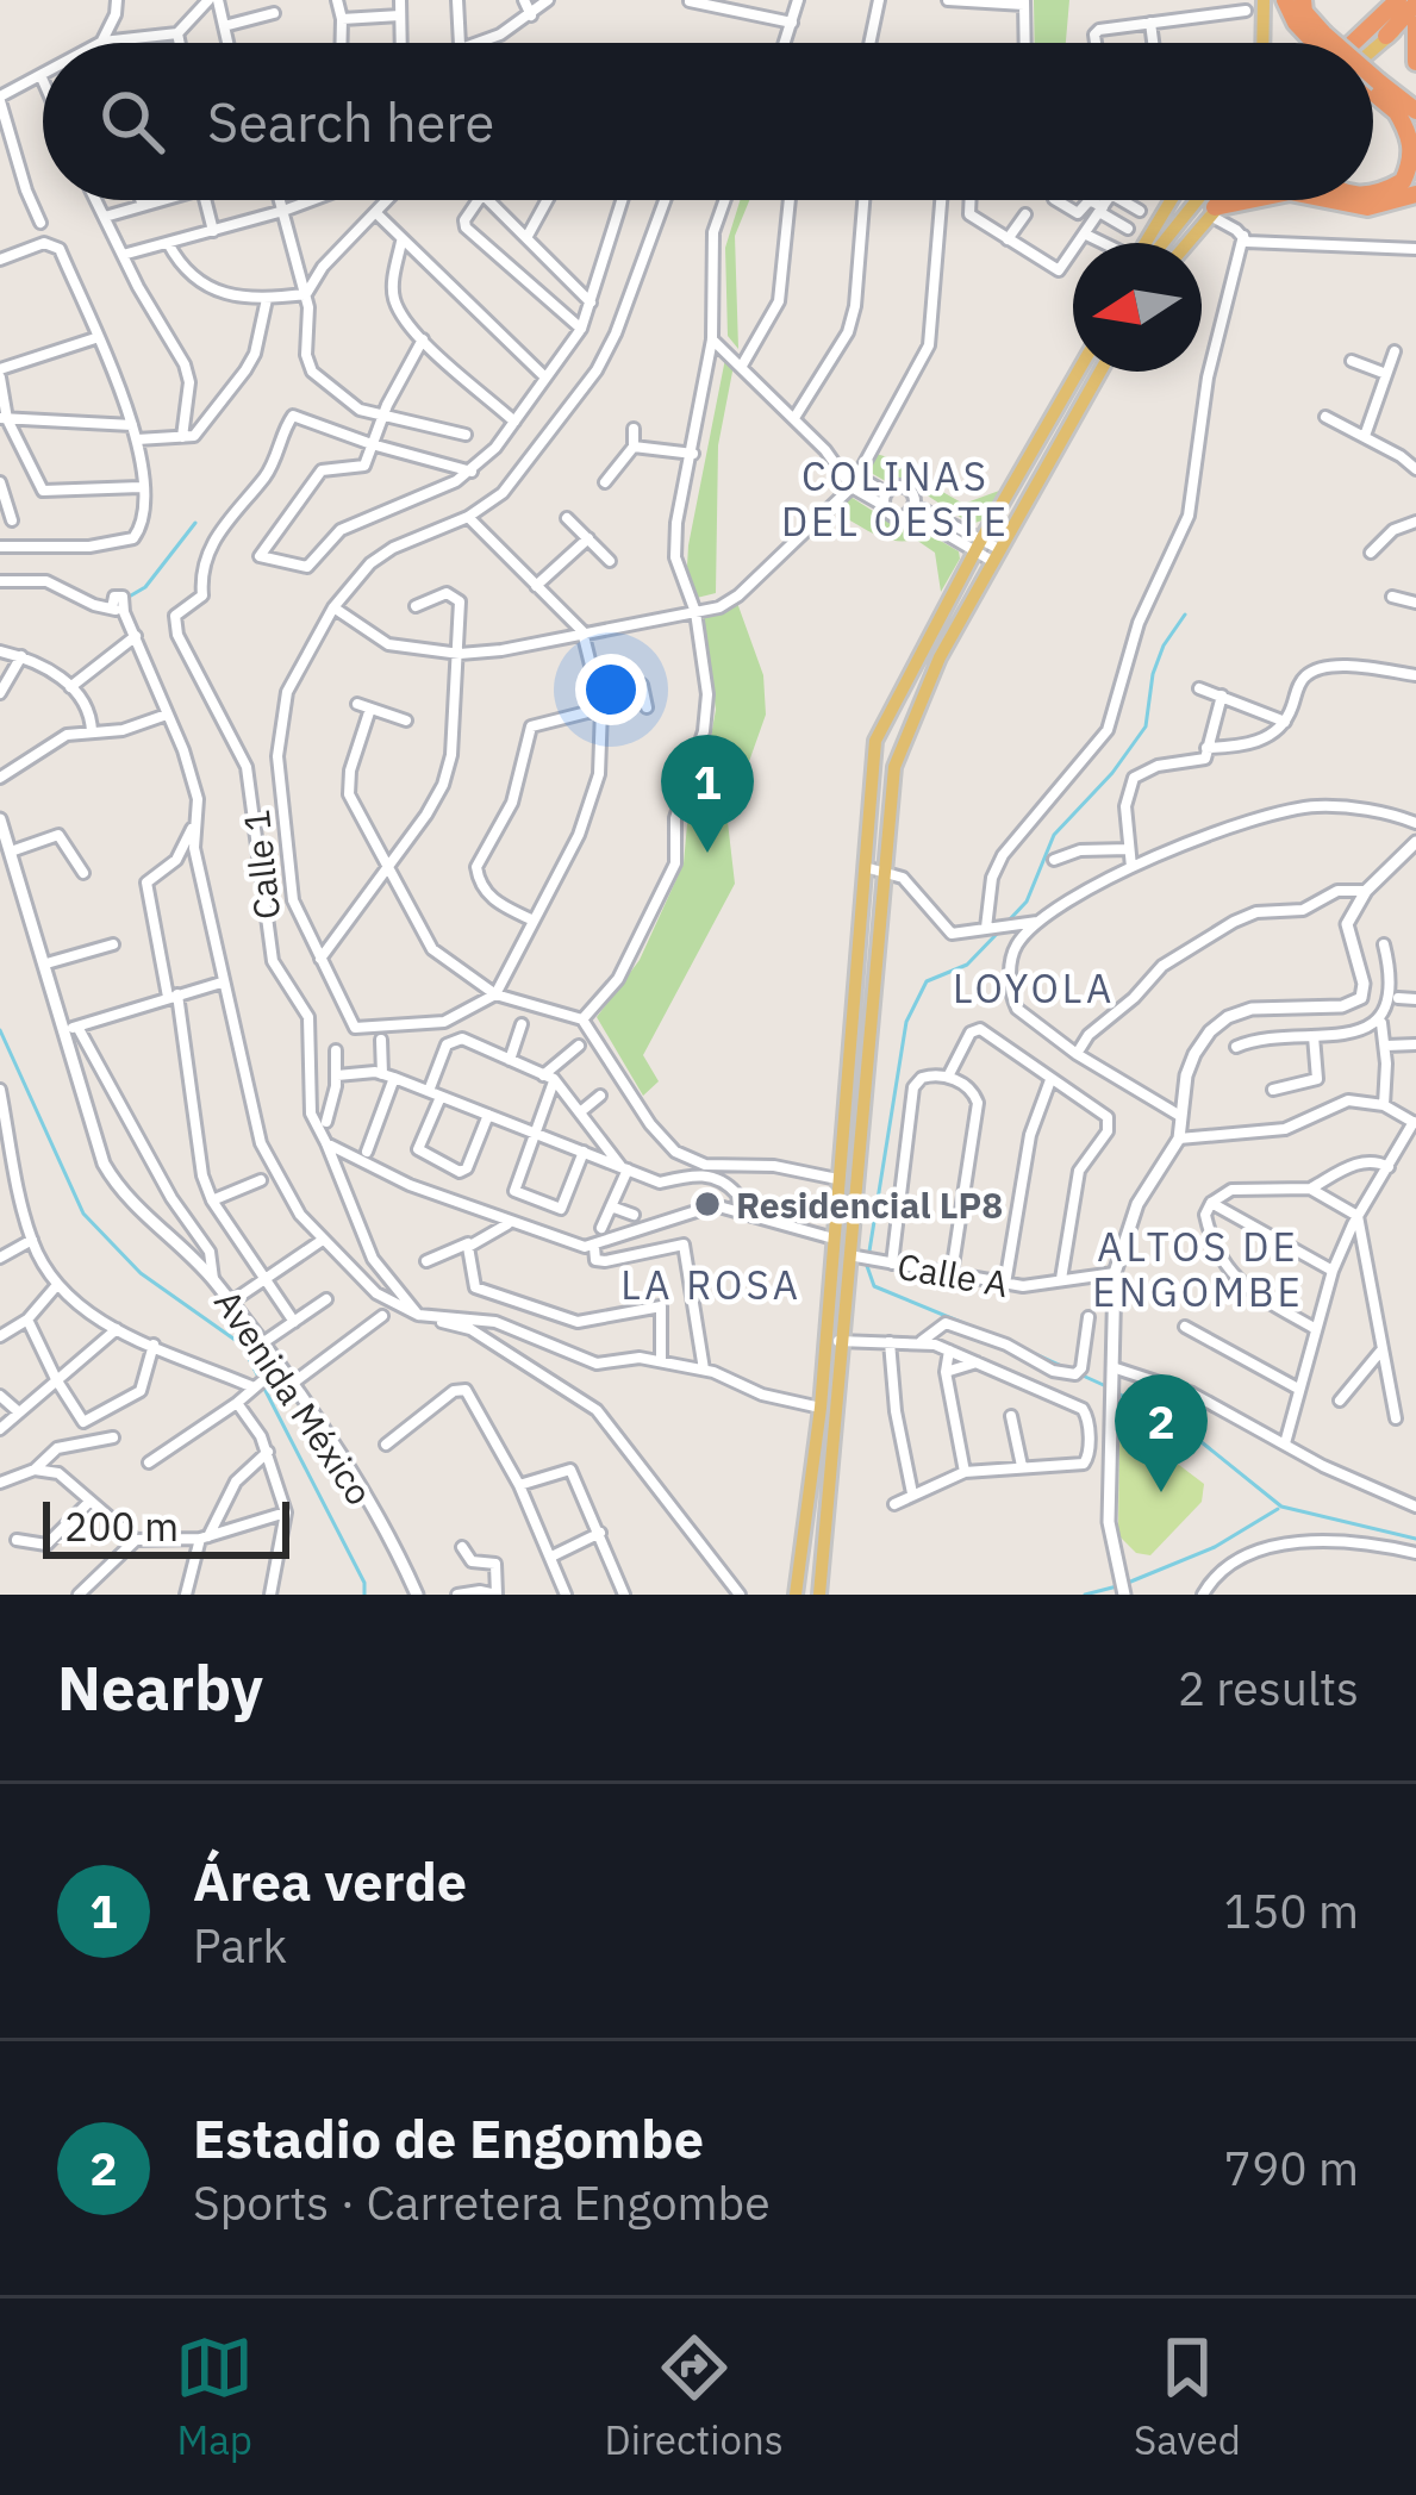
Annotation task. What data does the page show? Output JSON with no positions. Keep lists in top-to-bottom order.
{
  "streets": {
    "street": ["Calle 1", "Calle A", "Avenida México"]
  },
  "districts": [
    "COLINAS DEL OESTE",
    "LOYOLA",
    "ALTOS DE ENGOMBE",
    "LA ROSA"
  ],
  "places": ["Residencial LP8"],
  "scale_bar": "200 m",
  "north": "left",
  "page": {
    "search": "Search here",
    "pins": ["1", "2"],
    "scale": "200 m",
    "heading": ["Nearby", "2 results"],
    "list": [
      {
        "mark": "1",
        "name": "Área verde",
        "note": "Park",
        "value": "150 m"
      },
      {
        "mark": "2",
        "name": "Estadio de Engombe",
        "note": "Sports · Carretera Engombe",
        "value": "790 m"
      }
    ],
    "nav": ["Map", "Directions", "Saved"]
  }
}
